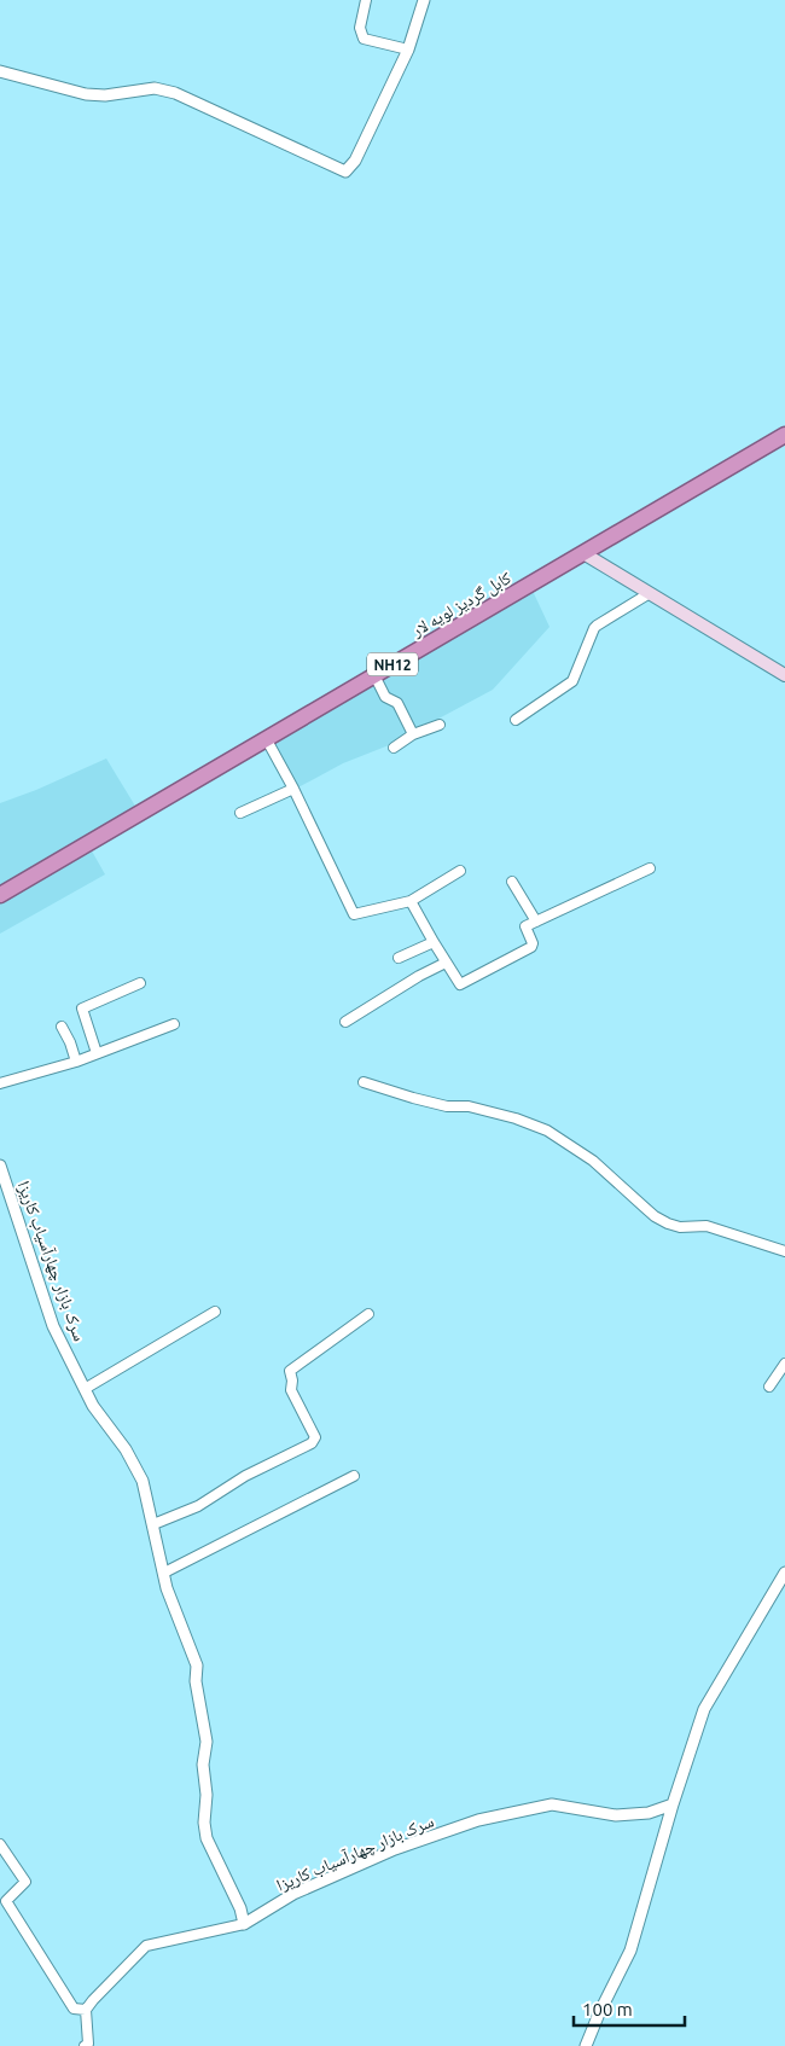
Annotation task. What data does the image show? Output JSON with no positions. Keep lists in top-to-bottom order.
{
  "streets": {
    "highway": ["کابل گردیز لویه لار", "NH12"],
    "street": ["سرک بازار چهارآسیاب کاریزا"]
  },
  "scale_bar": "100 m"
}
